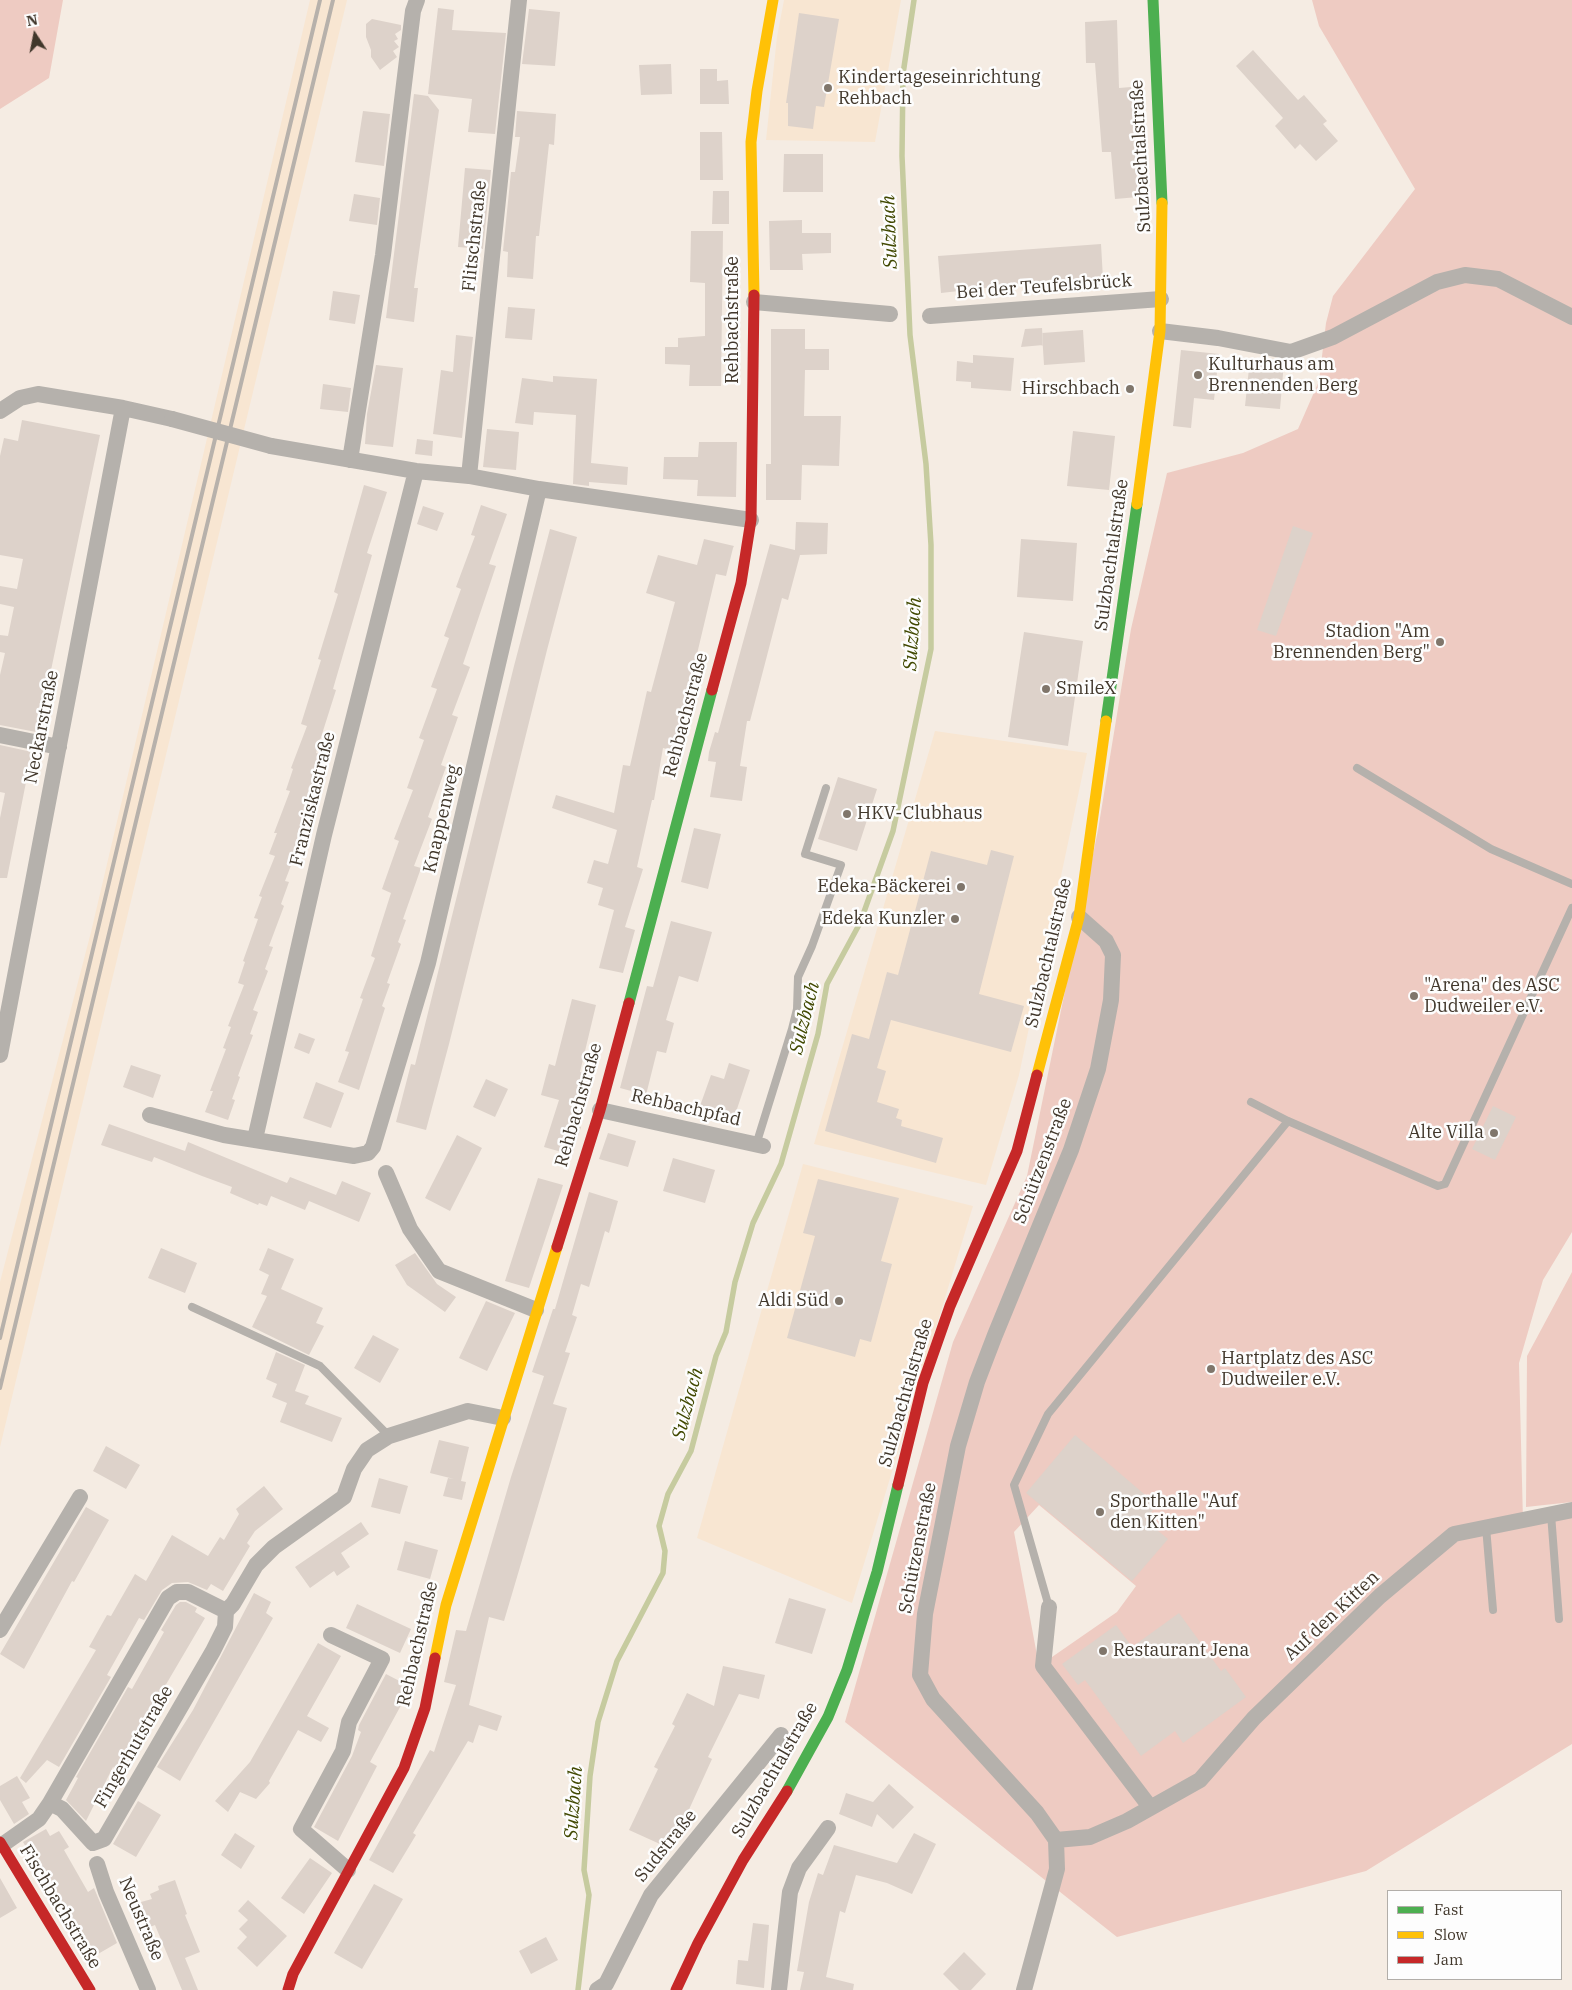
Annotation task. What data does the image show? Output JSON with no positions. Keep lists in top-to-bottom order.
{
  "streets": {
    "street": [
      "Sulzbachtalstraße",
      "Flitschstraße",
      "Bei der Teufelsbrück",
      "Rehbachstraße",
      "Neckarstraße",
      "Franziskastraße",
      "Knappenweg",
      "Rehbachpfad",
      "Schützenstraße",
      "Auf den Kitten",
      "Fingerhutstraße",
      "Sudstraße",
      "Fischbachstraße",
      "Neustraße"
    ]
  },
  "crossings": [
    ["Sulzbachtalstraße", "Bei der Teufelsbrück"],
    ["Sulzbachtalstraße", "Schützenstraße"],
    ["Rehbachstraße", "Rehbachpfad"],
    ["Franziskastraße", "Knappenweg"]
  ],
  "water": ["Sulzbach"],
  "places": [
    "Kindertageseinrichtung Rehbach",
    "Kulturhaus am Brennenden Berg",
    "Hirschbach",
    "Stadion \"Am Brennenden Berg\"",
    "SmileX",
    "HKV-Clubhaus",
    "Edeka-Bäckerei",
    "Edeka Kunzler",
    "\"Arena\" des ASC Dudweiler e.V.",
    "Alte Villa",
    "Aldi Süd",
    "Hartplatz des ASC Dudweiler e.V.",
    "Sporthalle \"Auf den Kitten\"",
    "Restaurant Jena"
  ],
  "legend": ["Fast", "Slow", "Jam"],
  "north": "top"
}
